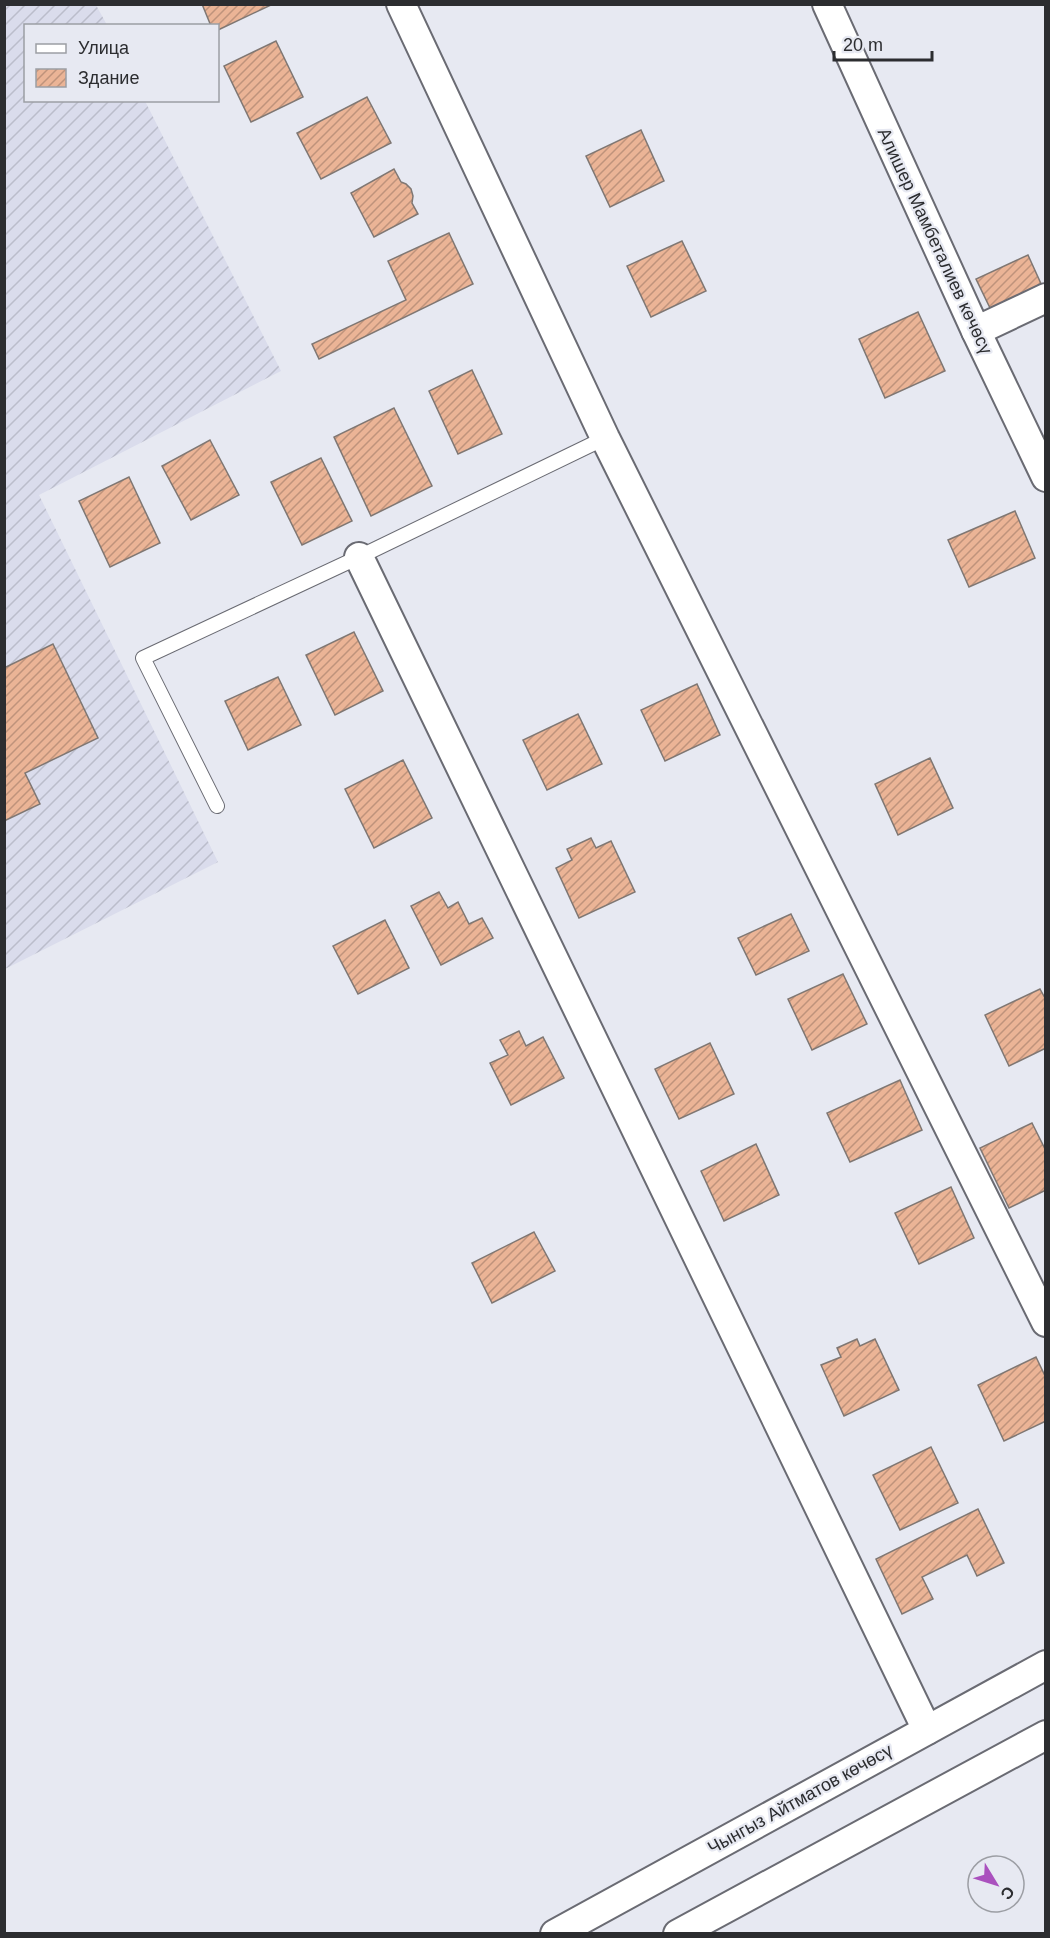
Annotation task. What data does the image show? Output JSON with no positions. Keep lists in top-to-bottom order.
{
  "streets": {
    "street": ["Алишер Мамбеталиев көчөсү", "Чынгыз Айтматов көчөсү"]
  },
  "legend": ["Улица", "Здание"],
  "scale_bar": "20 m",
  "north": "bottom right"
}
